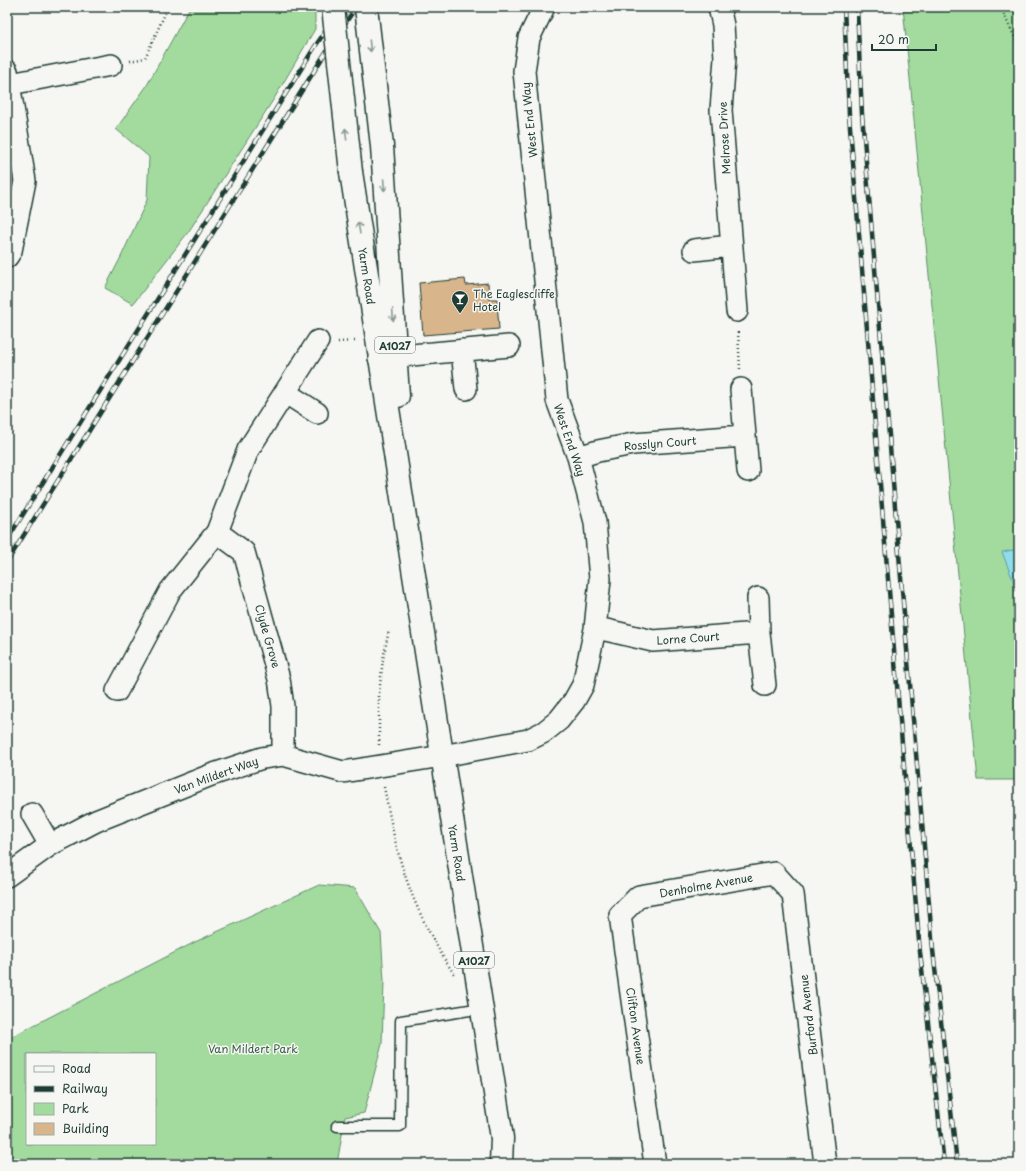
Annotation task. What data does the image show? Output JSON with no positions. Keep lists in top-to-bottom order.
{
  "streets": {
    "main road": ["Yarm Road", "A1027"],
    "street": [
      "West End Way",
      "Melrose Drive",
      "Rosslyn Court",
      "Clyde Grove",
      "Lorne Court",
      "Van Mildert Way",
      "Denholme Avenue",
      "Burford Avenue",
      "Clifton Avenue"
    ]
  },
  "crossings": [
    ["West End Way", "Yarm Road"],
    ["West End Way", "Rosslyn Court"],
    ["West End Way", "Lorne Court"],
    ["West End Way", "Van Mildert Way"],
    ["Yarm Road", "Van Mildert Way"],
    ["Clyde Grove", "Van Mildert Way"],
    ["Denholme Avenue", "Burford Avenue"],
    ["Denholme Avenue", "Clifton Avenue"]
  ],
  "parks": ["Van Mildert Park"],
  "places": {
    "bar": ["The Eaglescliffe Hotel"]
  },
  "legend": [
    "Road",
    "Railway",
    "Park",
    "Building"
  ],
  "scale_bar": "20 m"
}
